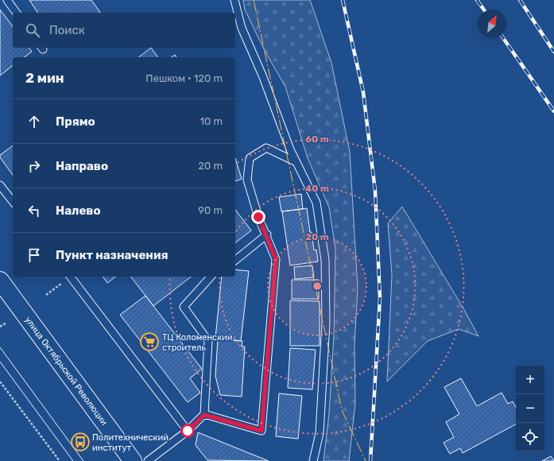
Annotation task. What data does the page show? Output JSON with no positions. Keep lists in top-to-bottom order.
{
  "streets": {
    "main road": ["улица Октябрьской Революции"]
  },
  "places": {
    "supermarket": ["ТЦ Коломенский строитель"],
    "bus stop": ["Политехнический институт"]
  },
  "north": "top right",
  "page": {
    "search": "Поиск",
    "heading": ["2 мин", "Пешком · 120 m"],
    "list": [
      ["Прямо", "10 m"],
      ["Направо", "20 m"],
      ["Налево", "90 m"],
      "Пункт назначения"
    ],
    "map_buttons": ["+", "−"]
  },
  "rings": ["60 m", "40 m", "20 m"]
}
